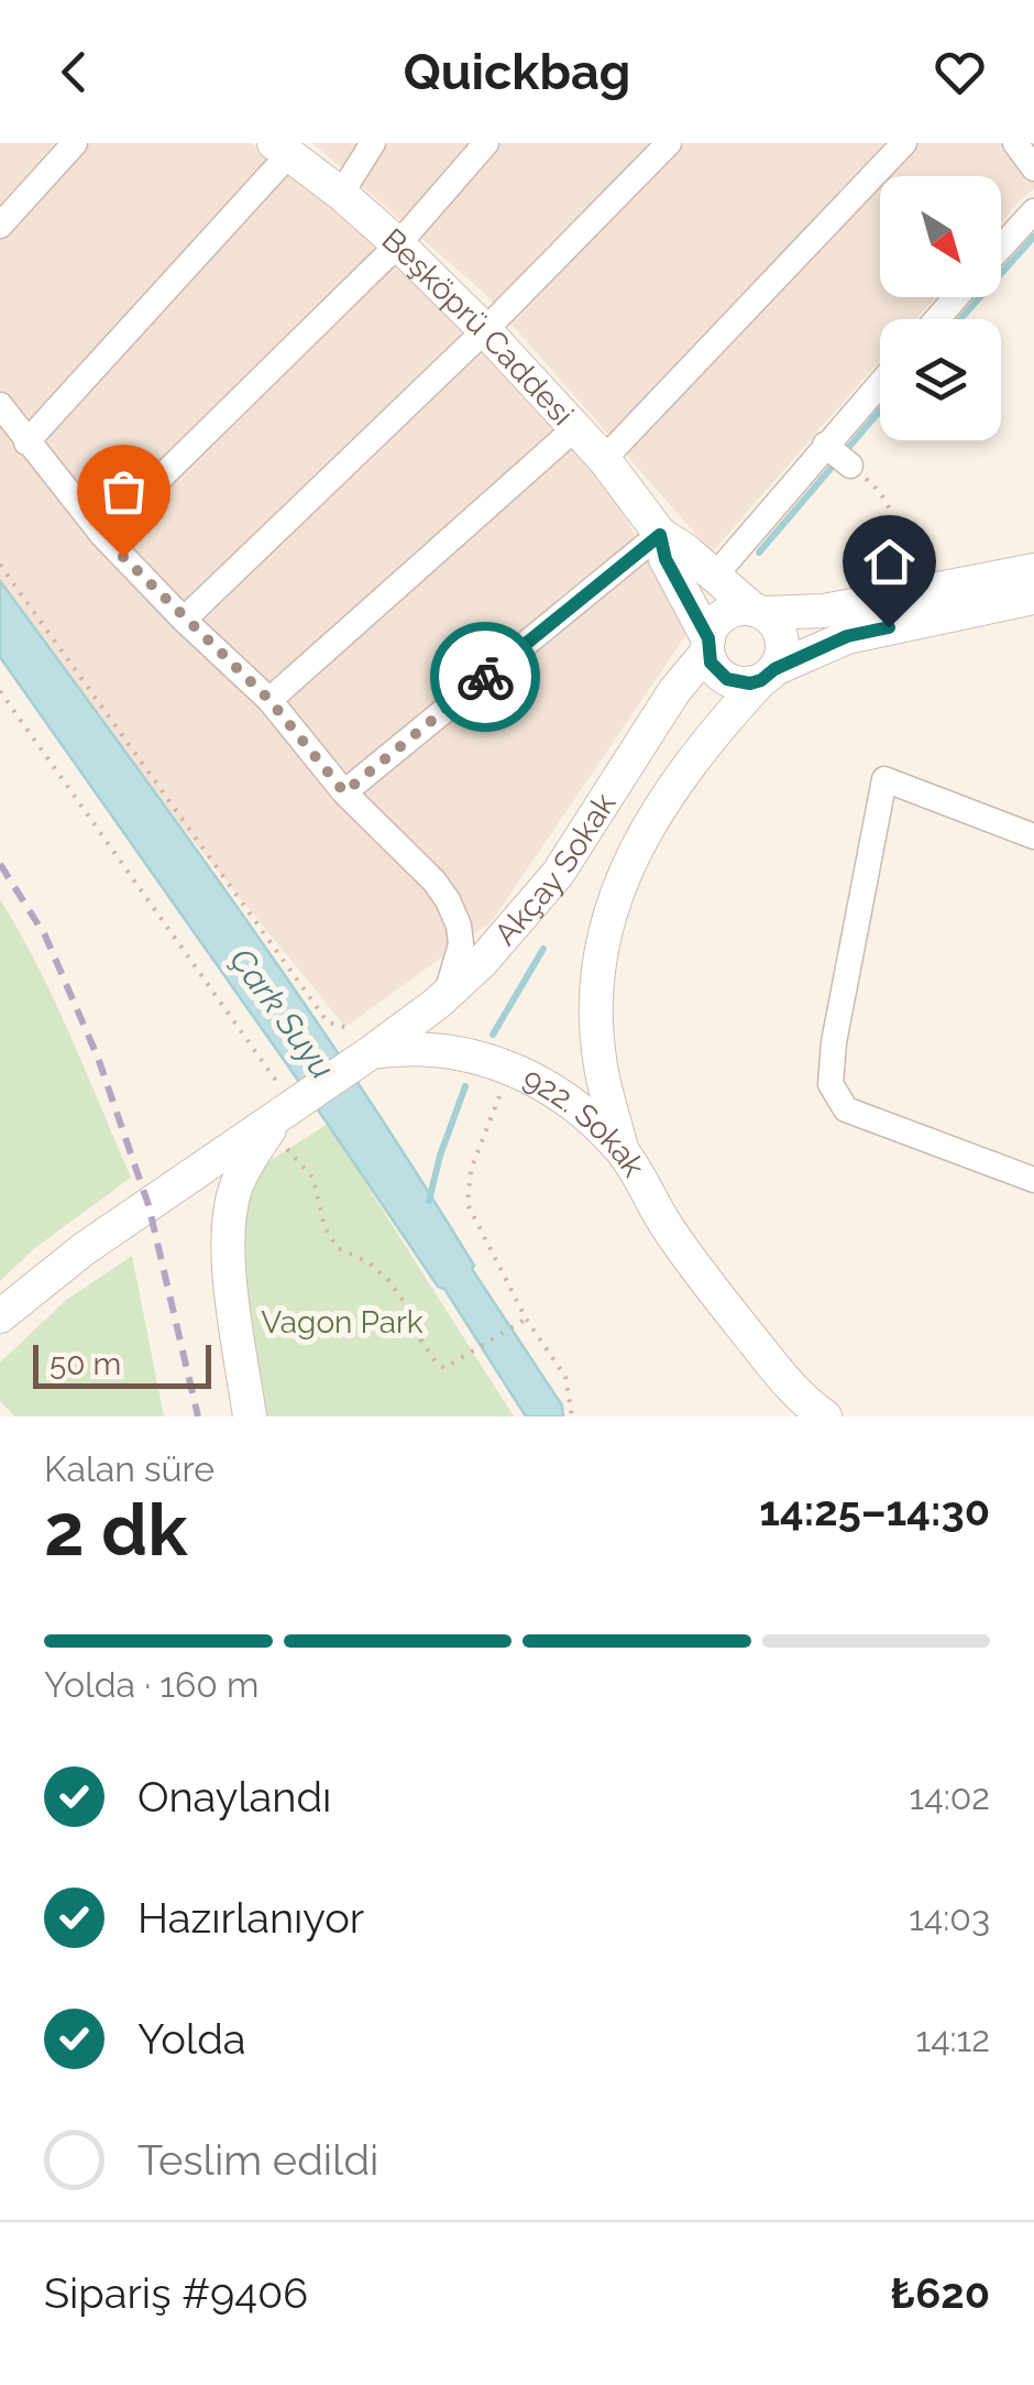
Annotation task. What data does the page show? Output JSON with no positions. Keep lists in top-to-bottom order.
{
  "streets": {
    "main road": ["Beşköprü Caddesi", "Akçay Sokak", "922. Sokak"]
  },
  "crossings": [
    ["Akçay Sokak", "922. Sokak"]
  ],
  "water": ["Çark Suyu"],
  "parks": ["Vagon Park"],
  "scale_bar": "50 m",
  "north": "bottom right",
  "page": {
    "header": "Quickbag",
    "scale": "50 m",
    "heading": ["2 dk", "Kalan süre", "14:25–14:30"],
    "panel": ["Sipariş #9406", "₺620"],
    "bar": "Yolda · 160 m",
    "list": [
      ["Onaylandı", "14:02"],
      ["Hazırlanıyor", "14:03"],
      ["Yolda", "14:12"],
      "Teslim edildi"
    ]
  }
}
